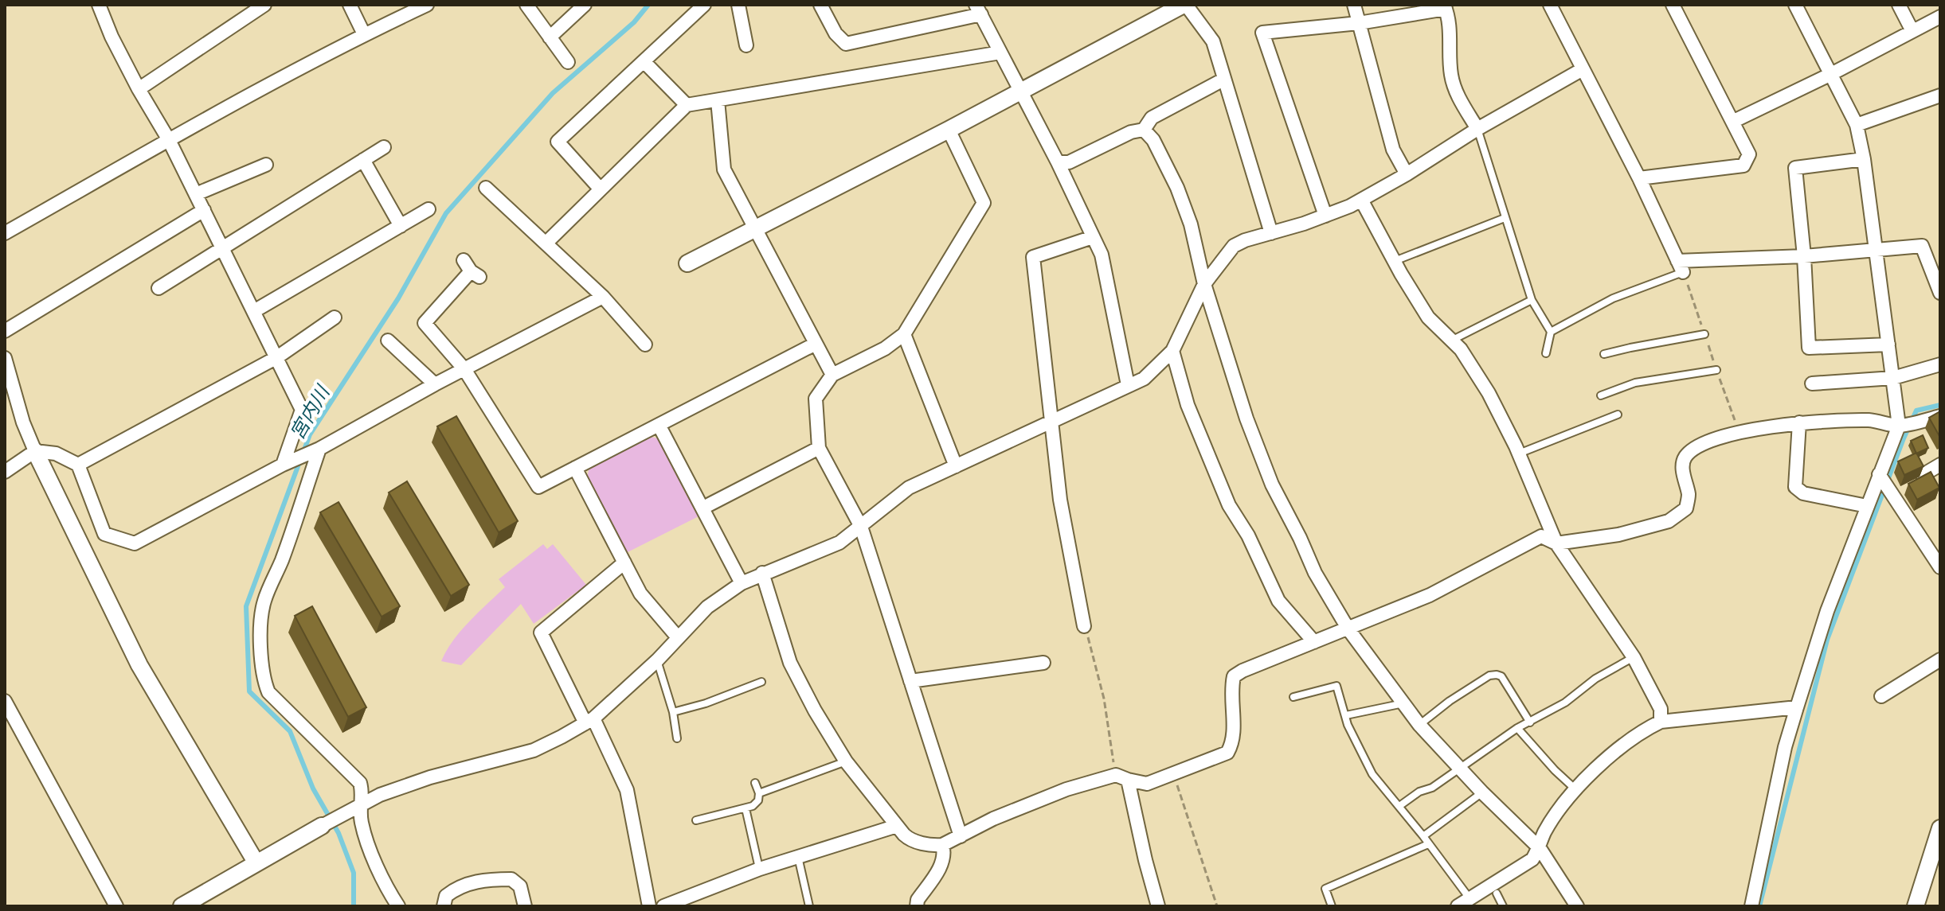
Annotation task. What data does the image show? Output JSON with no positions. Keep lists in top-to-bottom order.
{
  "water": ["宮内川"]
}
